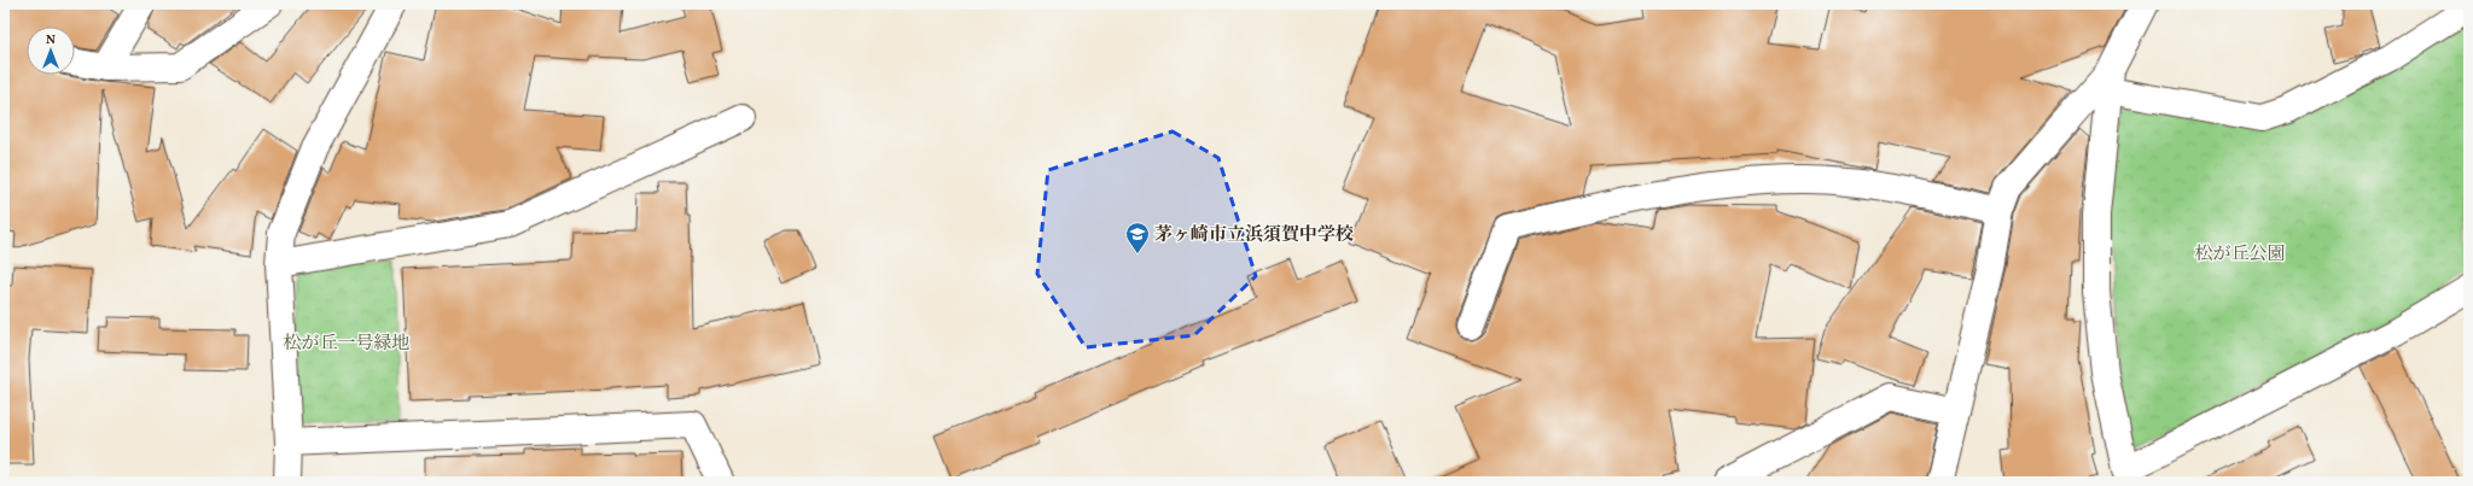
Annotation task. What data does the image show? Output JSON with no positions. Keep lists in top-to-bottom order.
{
  "parks": ["松が丘公園", "松が丘一号緑地"],
  "places": {
    "school or university": ["茅ヶ崎市立浜須賀中学校"]
  },
  "north": "top"
}
